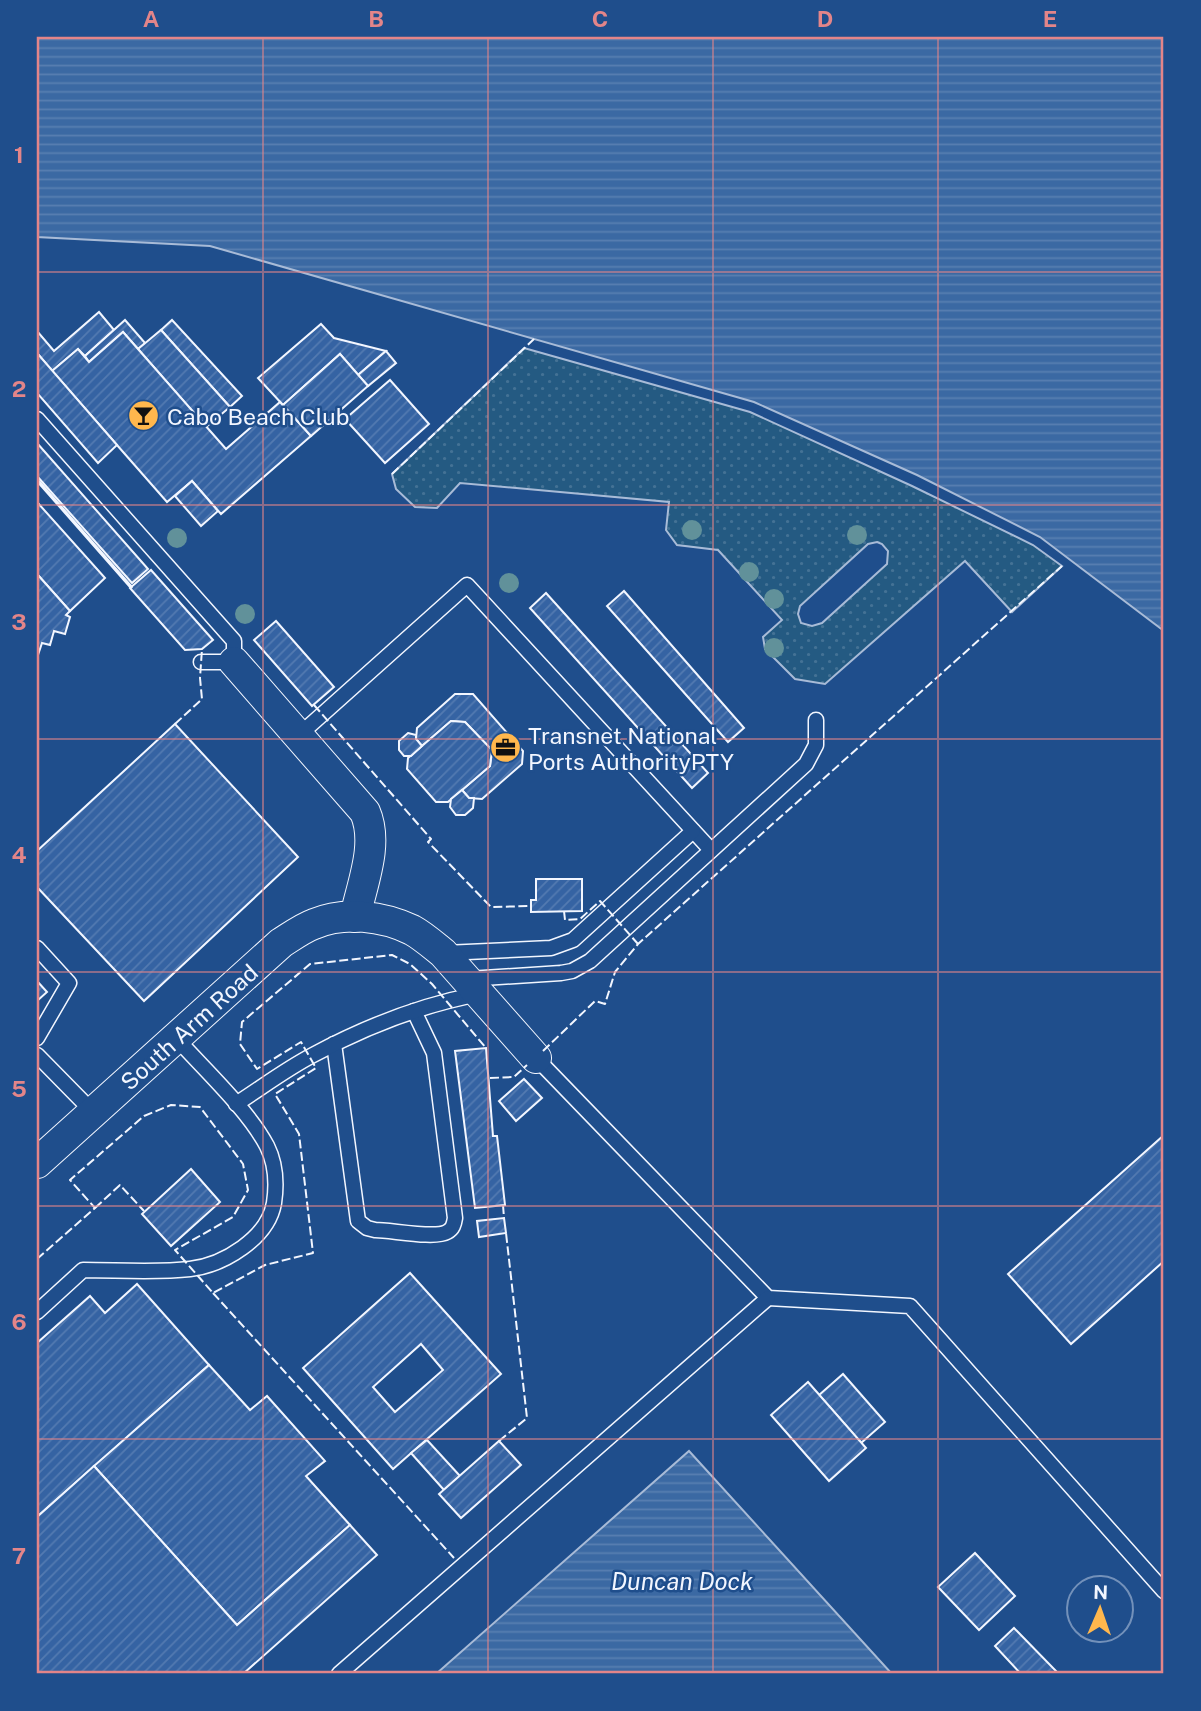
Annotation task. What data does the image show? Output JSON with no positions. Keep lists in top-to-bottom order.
{
  "streets": {
    "street": ["South Arm Road"]
  },
  "water": ["Duncan Dock"],
  "places": {
    "bar": ["Cabo Beach Club"],
    "office": ["Transnet National Ports AuthorityPTY"]
  },
  "north": "top",
  "grid": {
    "columns": [
      "A",
      "B",
      "C",
      "D",
      "E"
    ],
    "rows": [
      "1",
      "2",
      "3",
      "4",
      "5",
      "6",
      "7"
    ]
  }
}
